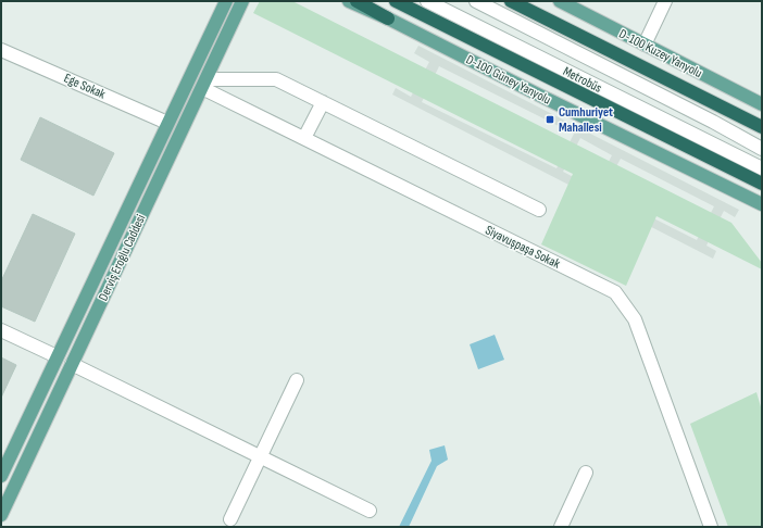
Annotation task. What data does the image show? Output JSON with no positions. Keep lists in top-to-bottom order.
{
  "streets": {
    "main road": ["D-100 Kuzey Yanyolu", "D-100 Güney Yanyolu", "Derviş Eroğlu Caddesi"],
    "street": ["Metrobüs", "Ege Sokak", "Siyavuşpaşa Sokak"]
  },
  "crossings": [
    ["Ege Sokak", "Derviş Eroğlu Caddesi"],
    ["Siyavuşpaşa Sokak", "Derviş Eroğlu Caddesi"]
  ],
  "places": {
    "transit": ["Cumhuriyet Mahallesi"]
  }
}
